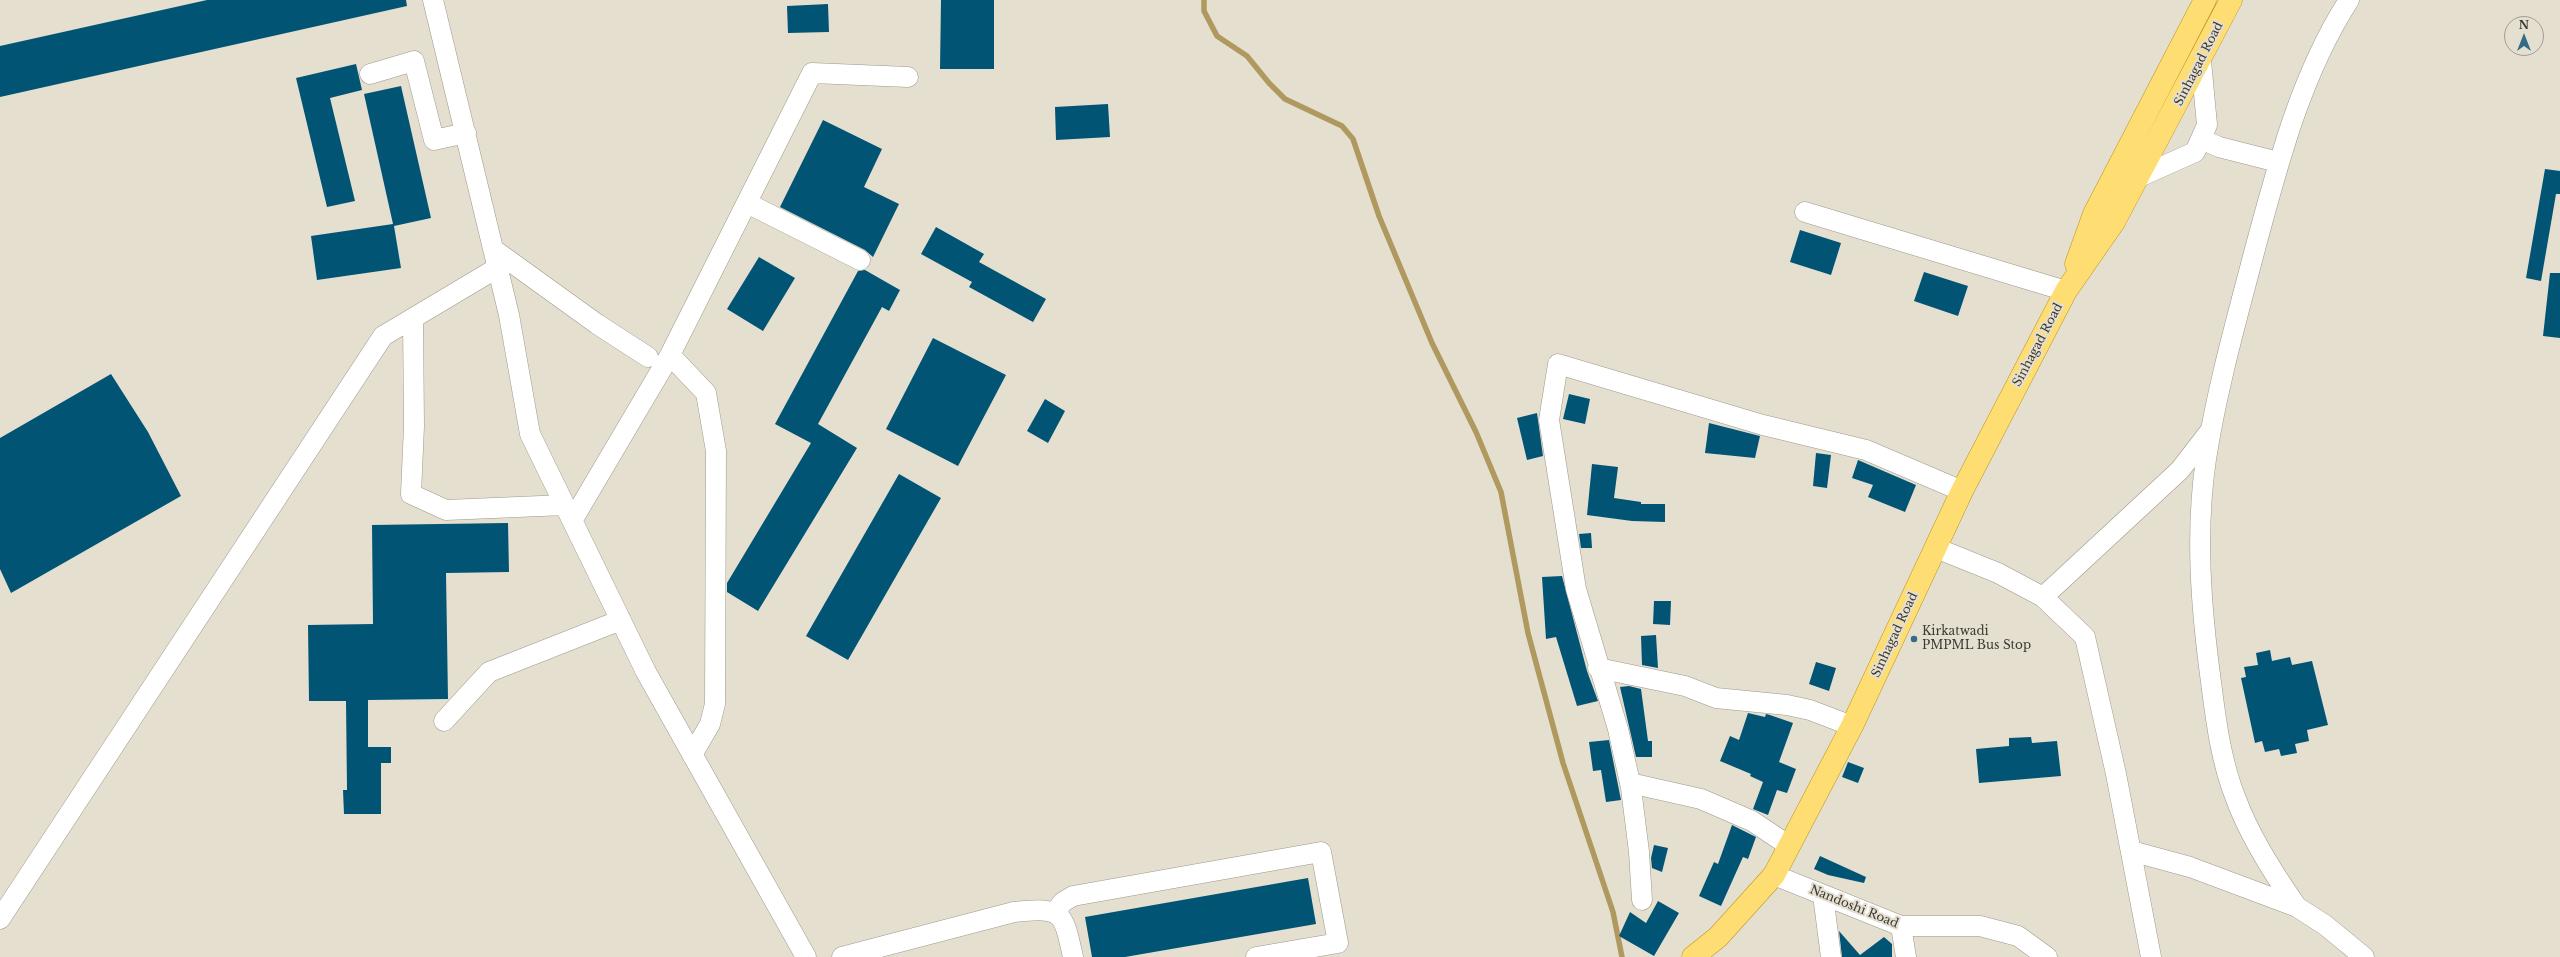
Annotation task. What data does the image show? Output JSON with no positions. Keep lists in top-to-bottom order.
{
  "streets": {
    "main road": ["Sinhagad Road"],
    "street": ["Nandoshi Road"]
  },
  "crossings": [
    ["Sinhagad Road", "Nandoshi Road"]
  ],
  "places": ["Kirkatwadi PMPML Bus Stop"],
  "north": "top"
}
